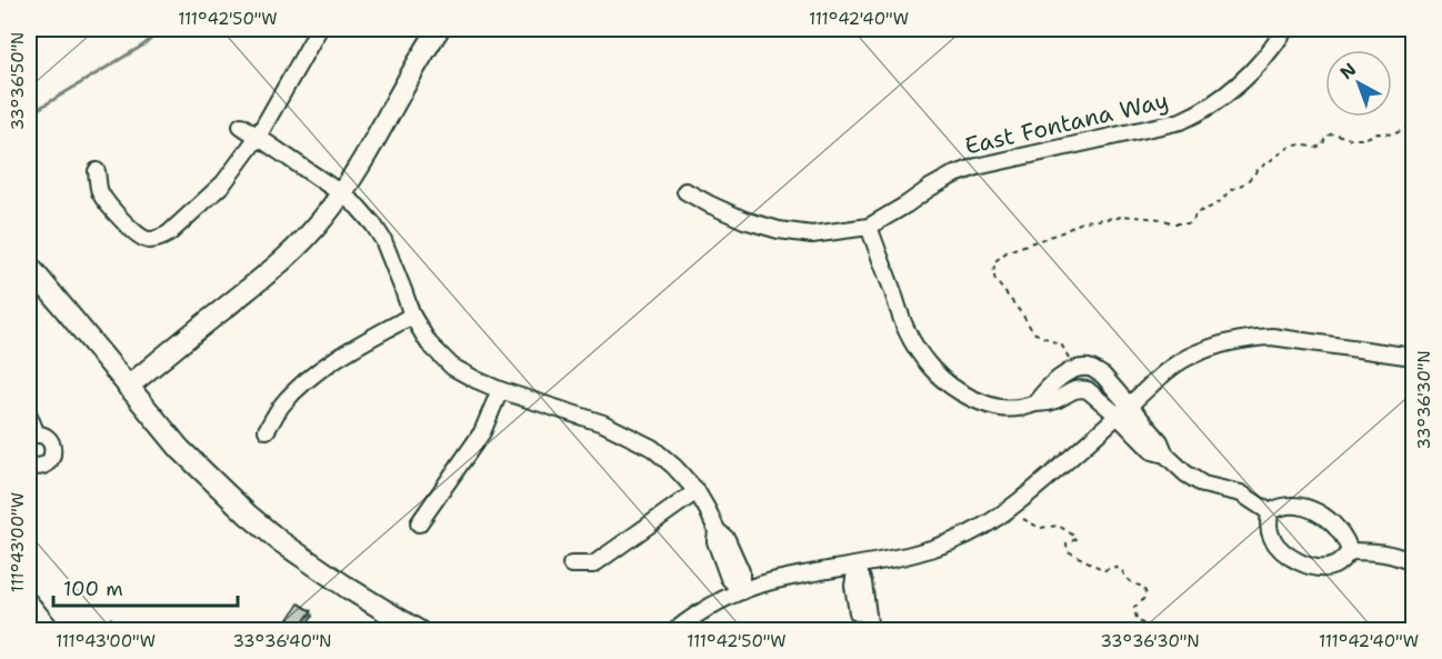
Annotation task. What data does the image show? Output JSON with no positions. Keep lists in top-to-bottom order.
{
  "streets": {
    "street": ["East Fontana Way"]
  },
  "scale_bar": "100 m",
  "north": "top left",
  "coordinates": [
    "111°42'50\"W",
    "111°42'40\"W",
    "33°36'50\"N",
    "33°36'30\"N",
    "111°43'00\"W",
    "33°36'40\"N"
  ]
}
